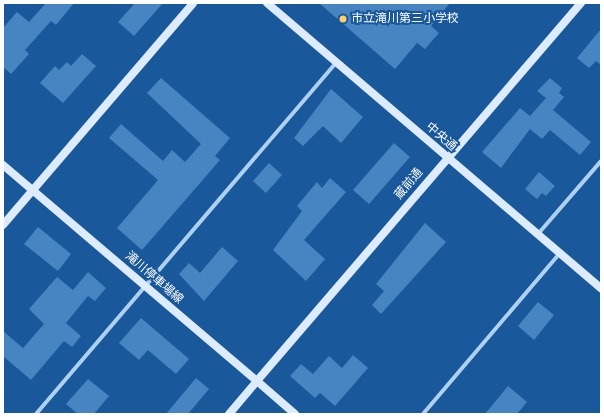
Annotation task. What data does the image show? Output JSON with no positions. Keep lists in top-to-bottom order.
{
  "streets": {
    "street": ["中央通", "蔵前通", "滝川停車場線"]
  },
  "crossings": [
    ["中央通", "蔵前通"],
    ["蔵前通", "滝川停車場線"]
  ],
  "places": ["市立滝川第三小学校"]
}
